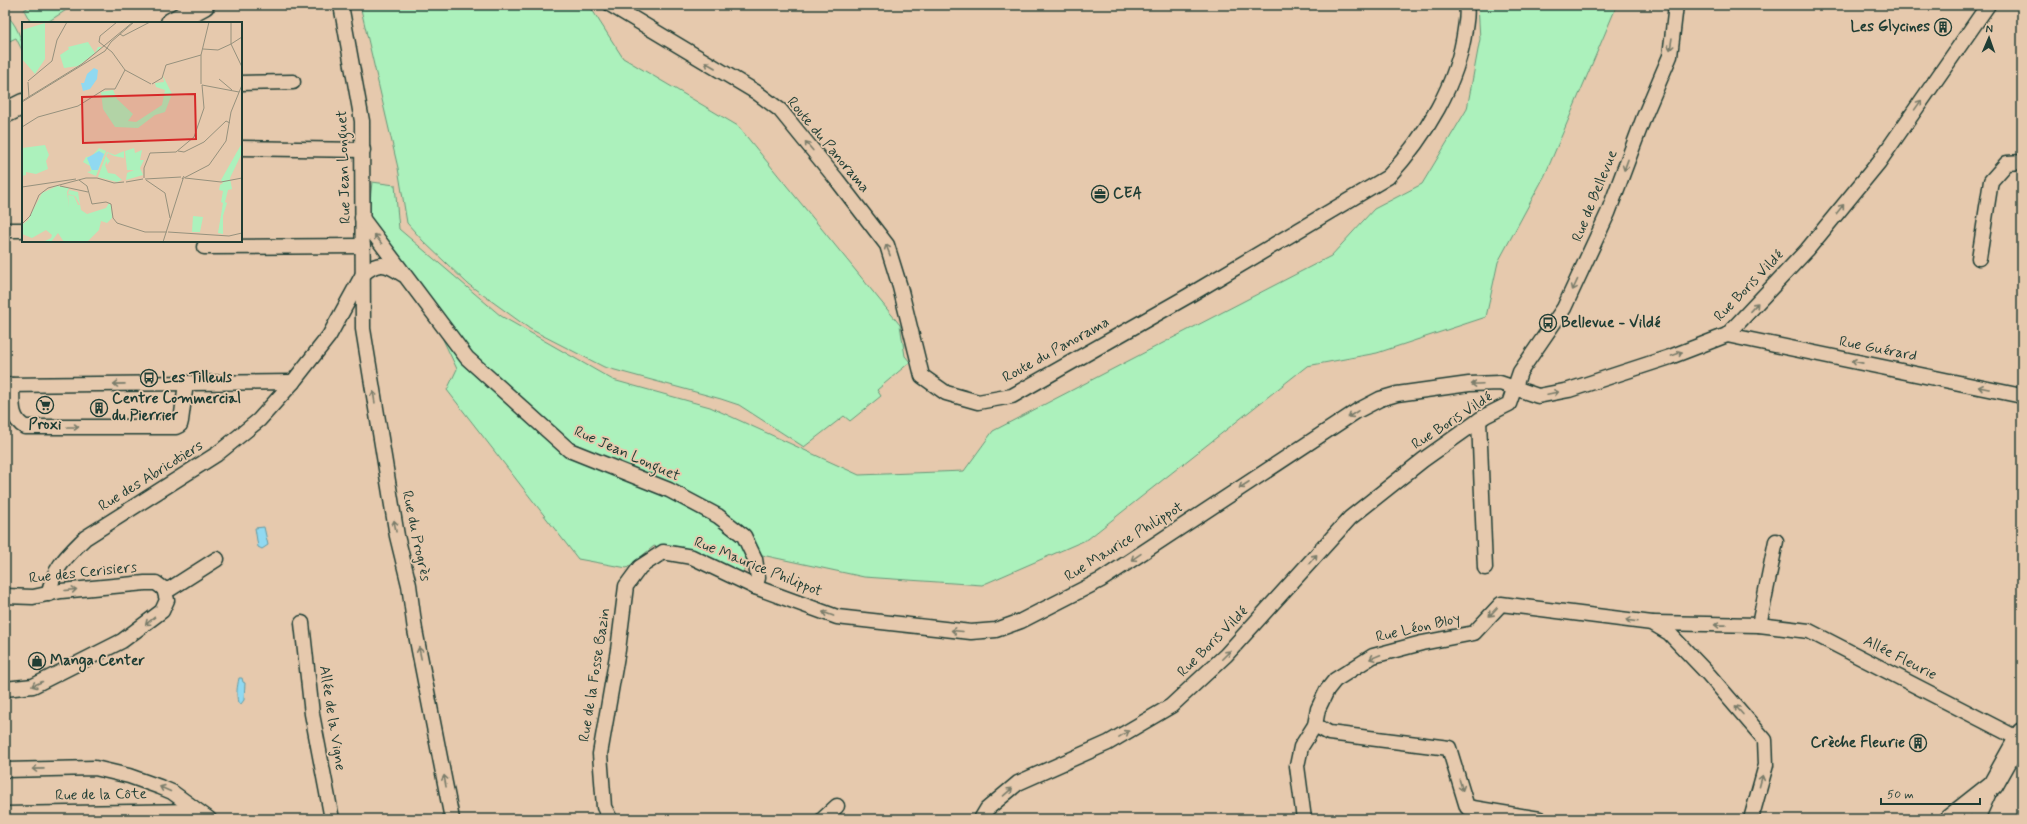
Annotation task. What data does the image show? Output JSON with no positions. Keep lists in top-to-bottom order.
{
  "streets": {
    "street": [
      "Route du Panorama",
      "Rue Jean Longuet",
      "Rue de Bellevue",
      "Rue Boris Vildé",
      "Rue Guérard",
      "Rue des Abricotiers",
      "Rue du Progrès",
      "Rue Maurice Philippot",
      "Rue des Cerisiers",
      "Rue Léon Bloy",
      "Allée Fleurie",
      "Rue de la Fosse Bazin",
      "Allée de la Vigne",
      "Rue de la Côte"
    ]
  },
  "crossings": [
    ["Rue Jean Longuet", "Rue du Progrès"],
    ["Rue Jean Longuet", "Rue Maurice Philippot"],
    ["Rue de Bellevue", "Rue Boris Vildé"],
    ["Rue de Bellevue", "Rue Maurice Philippot"],
    ["Rue Boris Vildé", "Rue Guérard"],
    ["Rue Boris Vildé", "Rue Maurice Philippot"],
    ["Rue des Abricotiers", "Rue du Progrès"],
    ["Rue des Abricotiers", "Rue des Cerisiers"],
    ["Rue Maurice Philippot", "Rue de la Fosse Bazin"],
    ["Rue Léon Bloy", "Allée Fleurie"]
  ],
  "one_way": [
    "Rue de Bellevue",
    "Rue Boris Vildé",
    "Rue Guérard",
    "Rue du Progrès",
    "Rue Maurice Philippot",
    "Rue des Cerisiers"
  ],
  "places": {
    "building": ["Les Glycines", "Centre Commercial du Pierrier", "Crèche Fleurie"],
    "office": ["CEA"],
    "bus stop": ["Bellevue - Vildé", "Les Tilleuls"],
    "supermarket": ["Proxi"],
    "shop": ["Manga Center"]
  },
  "scale_bar": "50 m",
  "north": "top"
}
